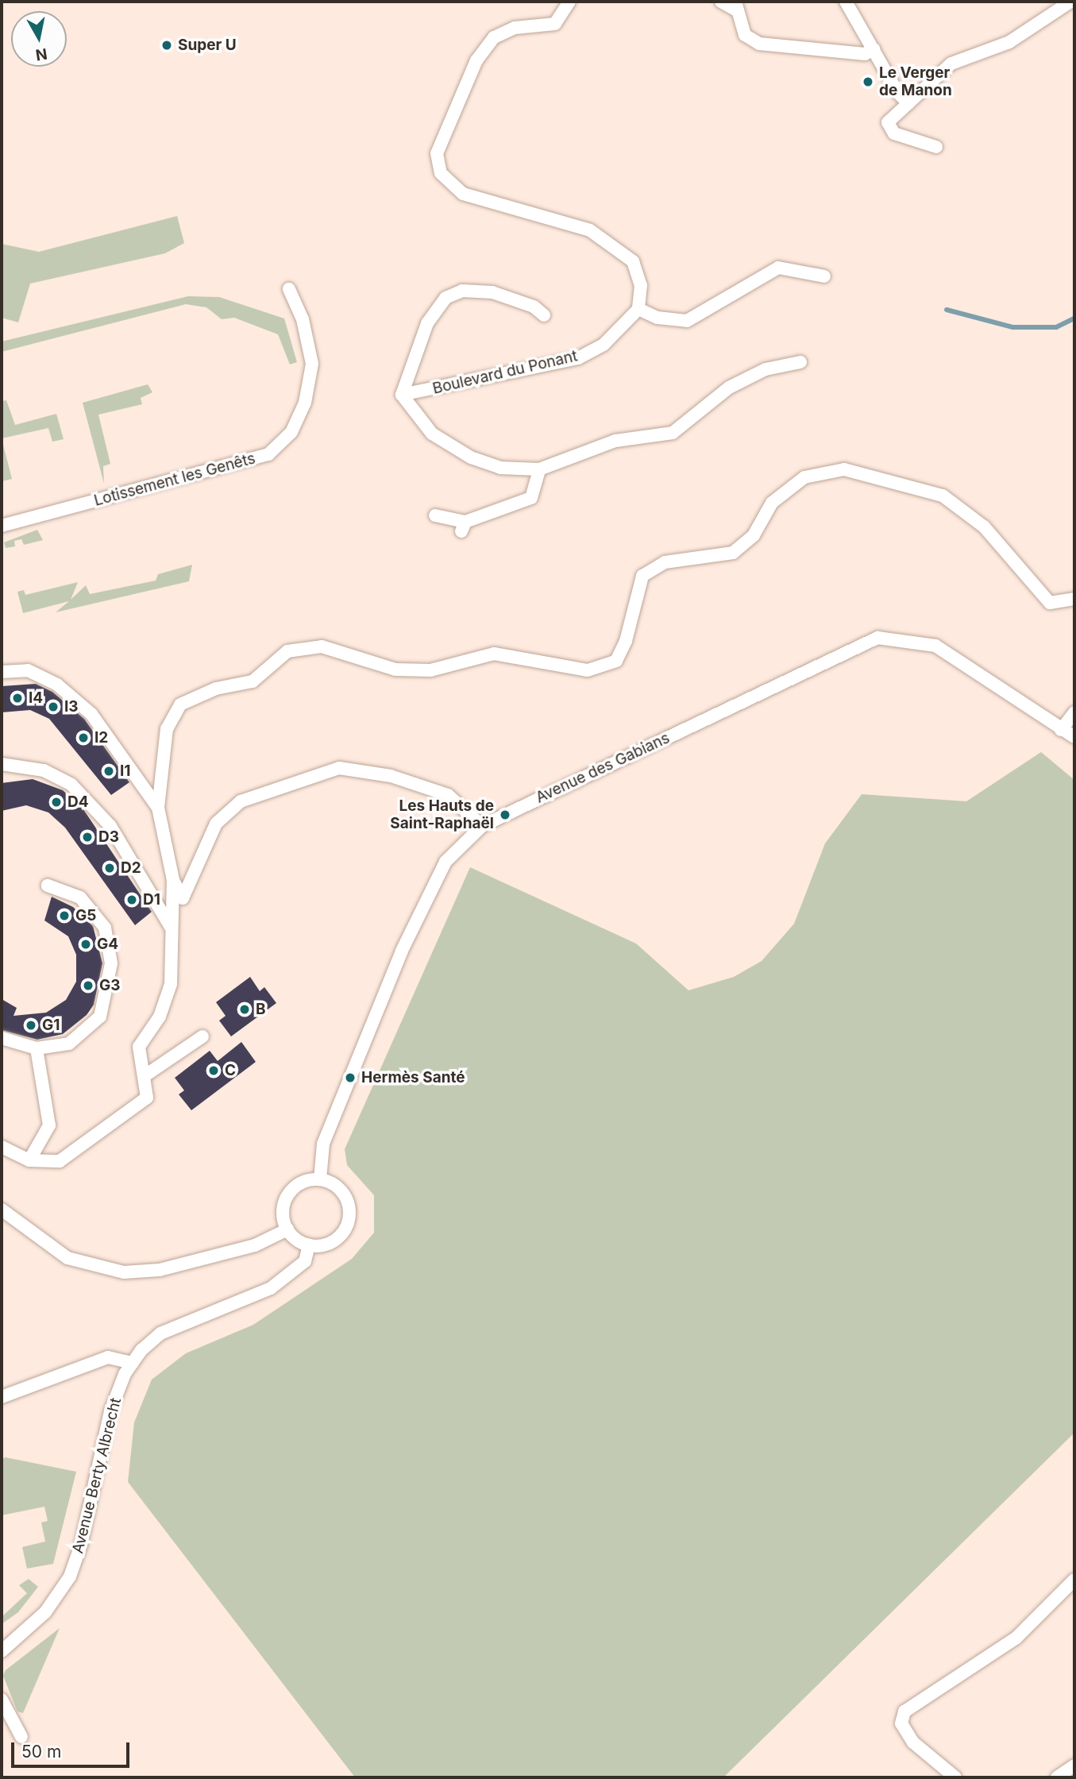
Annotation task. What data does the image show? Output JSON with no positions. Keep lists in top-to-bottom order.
{
  "streets": {
    "street": [
      "Boulevard du Ponant",
      "Lotissement les Genêts",
      "Avenue des Gabians",
      "Avenue Berty Albrecht"
    ]
  },
  "crossings": [
    ["Avenue des Gabians", "Avenue Berty Albrecht"]
  ],
  "places": [
    "Super U",
    "Le Verger de Manon",
    "I4",
    "I3",
    "I2",
    "I1",
    "D4",
    "Les Hauts de Saint-Raphaël",
    "D3",
    "D2",
    "D1",
    "G5",
    "G4",
    "G3",
    "B",
    "G1",
    "C",
    "Hermès Santé"
  ],
  "scale_bar": "50 m",
  "north": "bottom"
}
